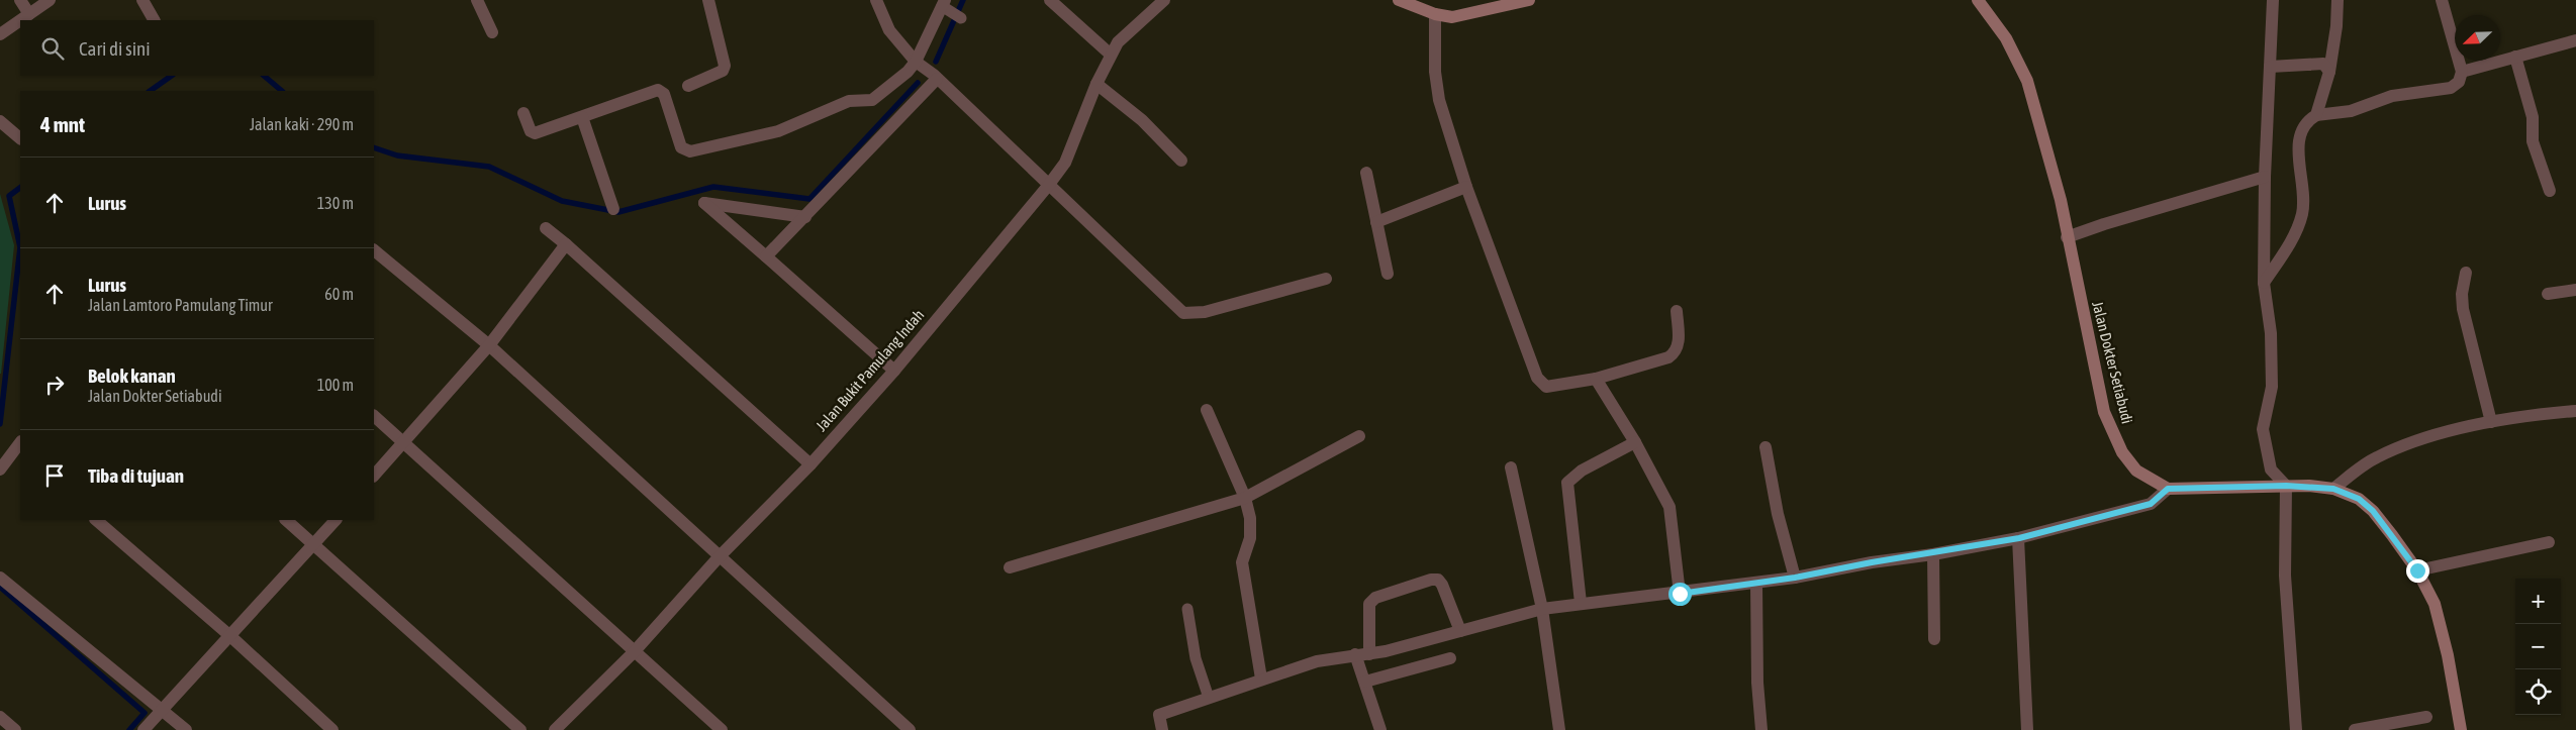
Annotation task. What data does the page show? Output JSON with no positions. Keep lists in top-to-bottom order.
{
  "streets": {
    "main road": ["Jalan Dokter Setiabudi"],
    "street": ["Jalan Bukit Pamulang Indah"]
  },
  "north": "bottom left",
  "page": {
    "search": "Cari di sini",
    "heading": ["4 mnt", "Jalan kaki · 290 m"],
    "list": [
      ["Lurus", "130 m"],
      ["Lurus", "Jalan Lamtoro Pamulang Timur", "60 m"],
      ["Belok kanan", "Jalan Dokter Setiabudi", "100 m"],
      "Tiba di tujuan"
    ],
    "map_buttons": ["+", "−"]
  }
}
